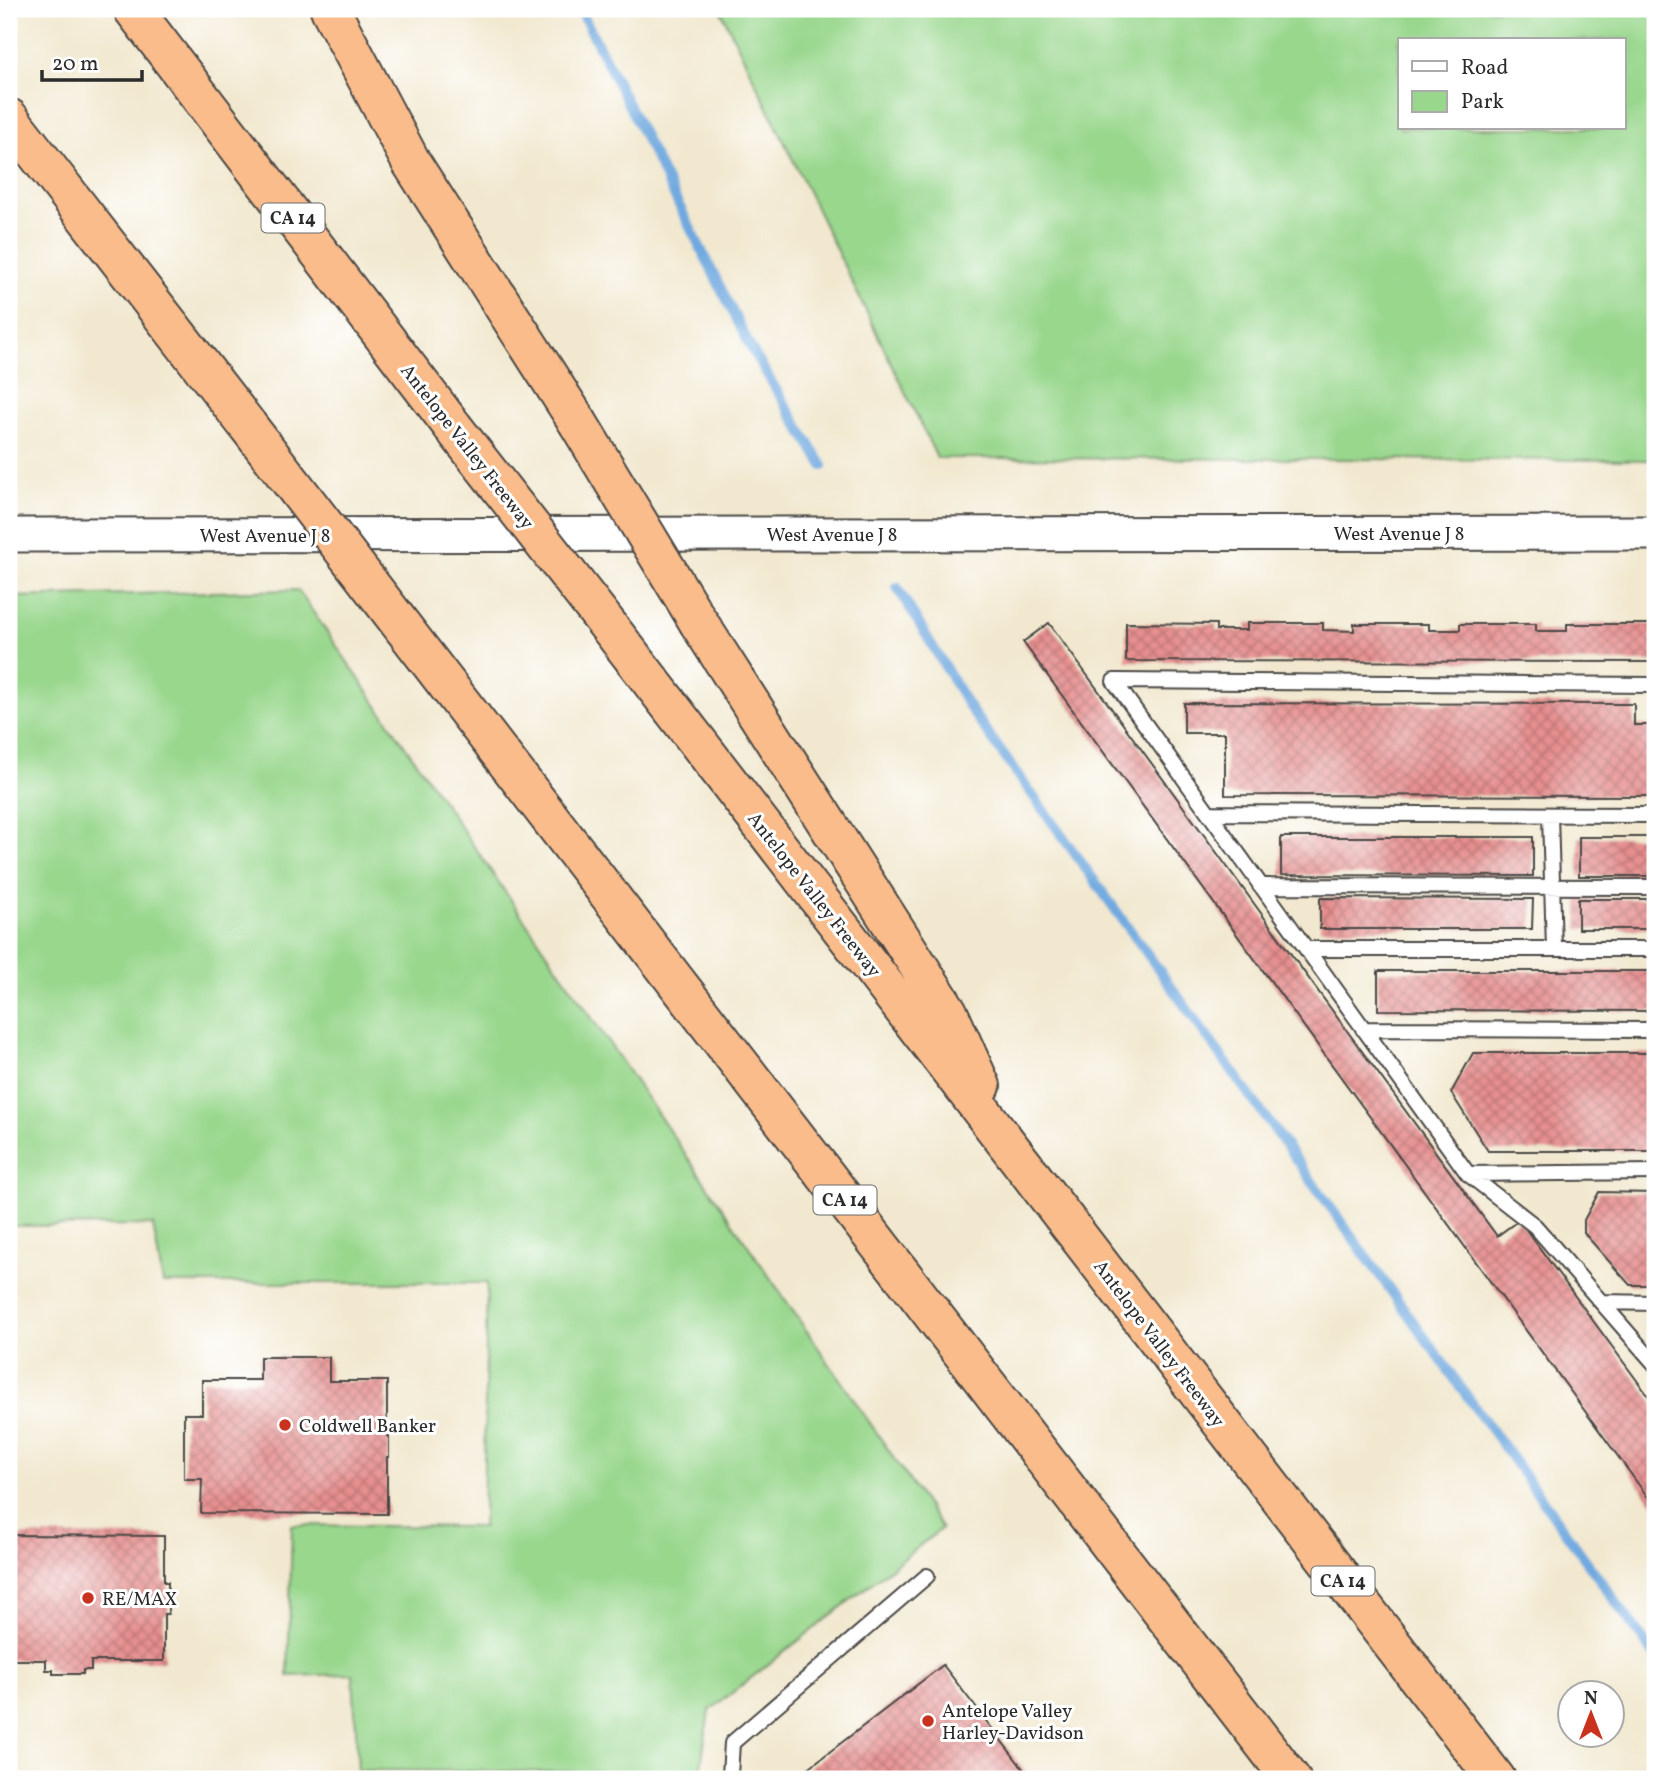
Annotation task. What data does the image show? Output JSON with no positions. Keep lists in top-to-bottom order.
{
  "streets": {
    "highway": ["CA 14", "Antelope Valley Freeway"],
    "street": ["West Avenue J 8"]
  },
  "places": ["Coldwell Banker", "RE/MAX", "Antelope Valley Harley-Davidson"],
  "legend": ["Road", "Park"],
  "scale_bar": "20 m",
  "north": "top"
}
